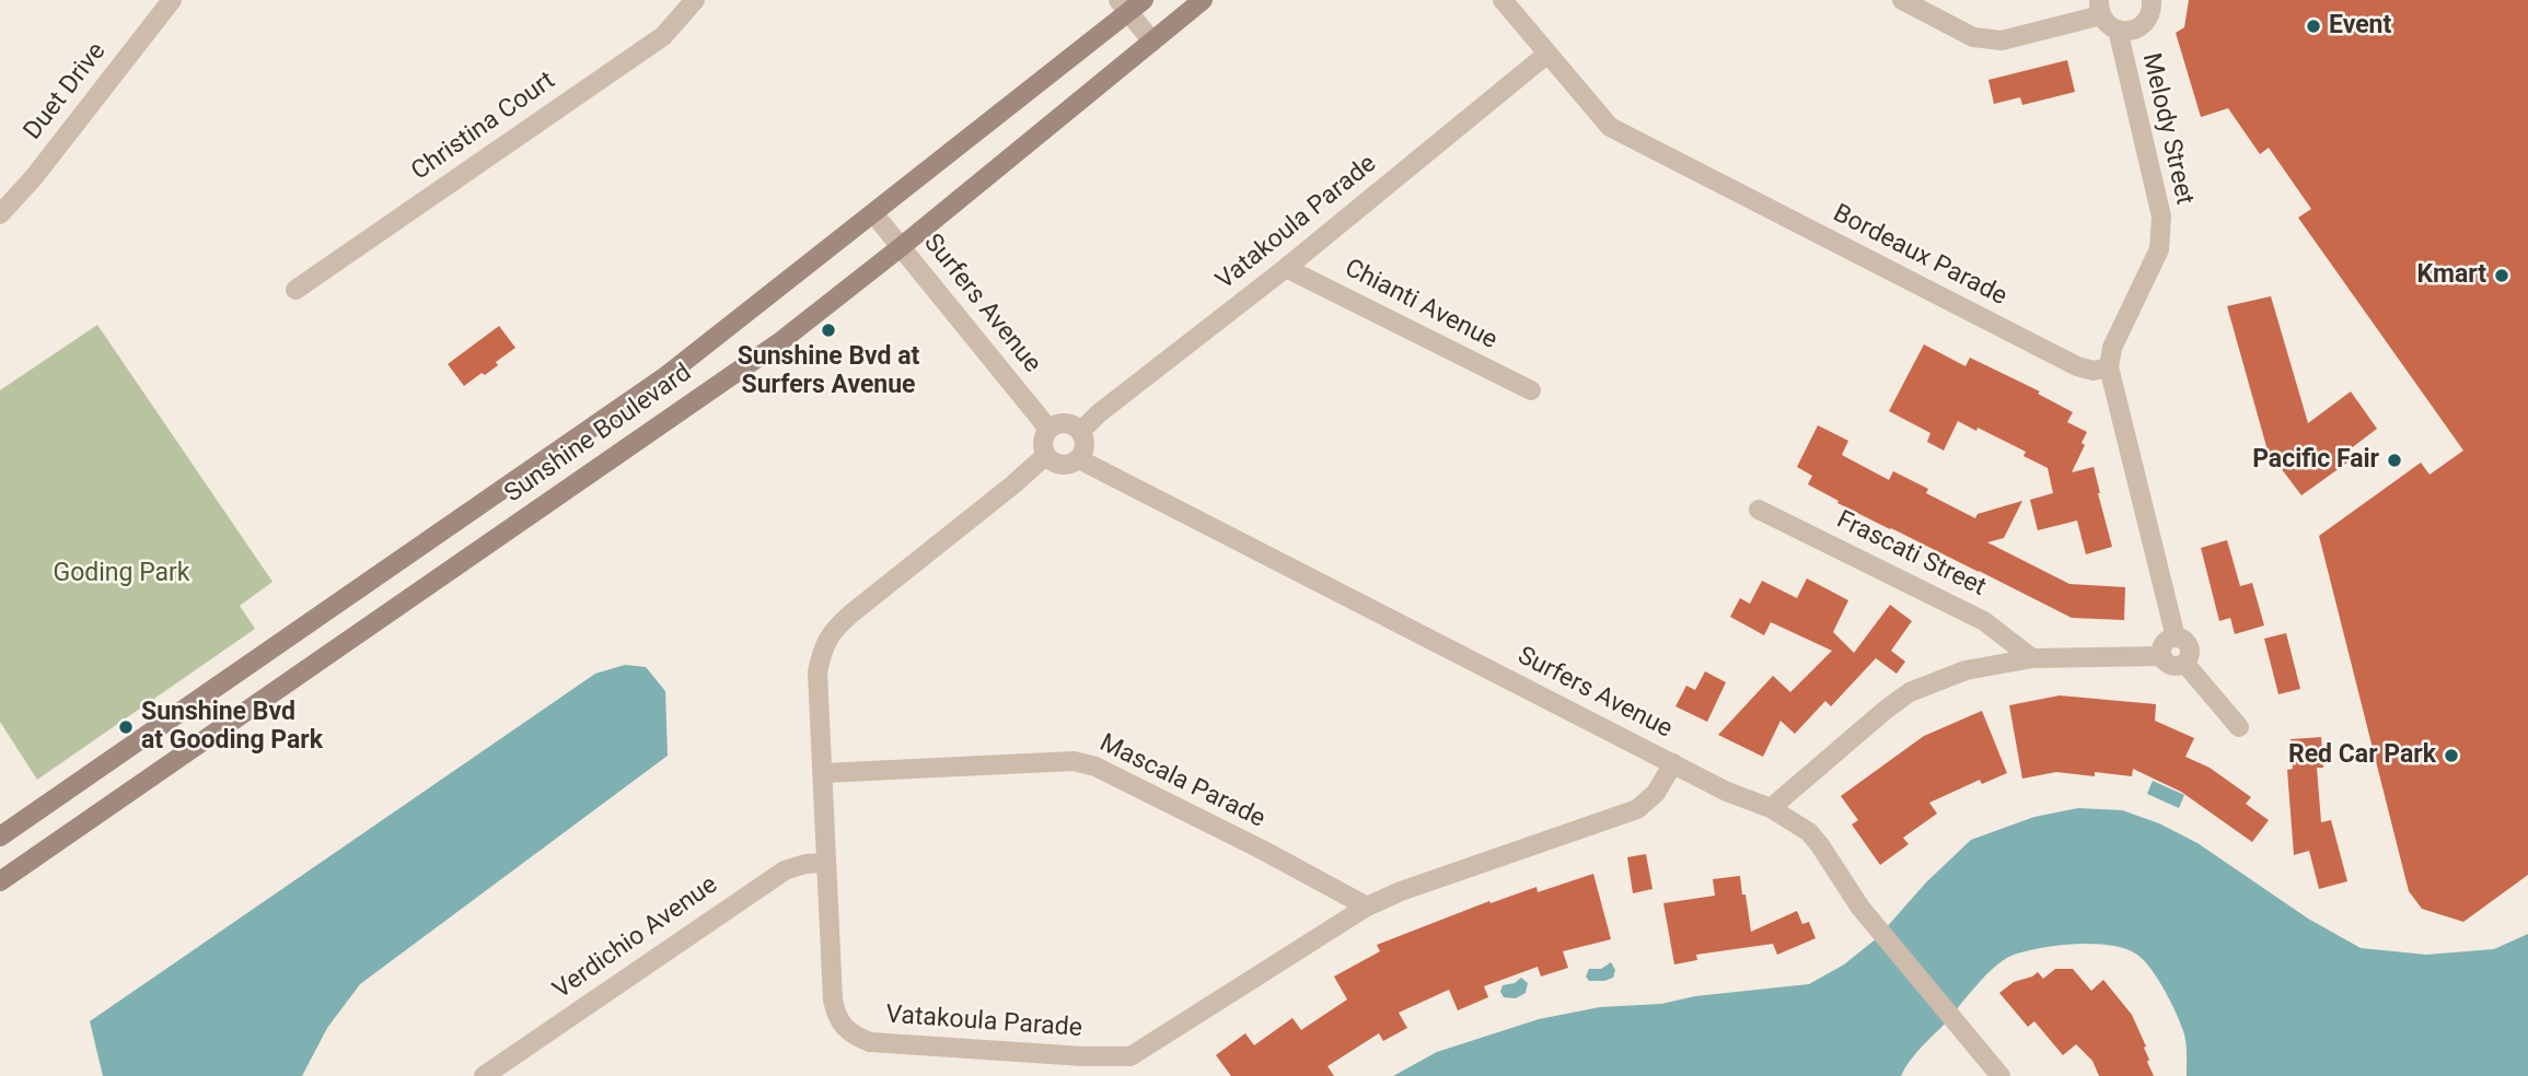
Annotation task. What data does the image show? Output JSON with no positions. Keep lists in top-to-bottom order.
{
  "streets": {
    "main road": ["Sunshine Boulevard"],
    "street": [
      "Duet Drive",
      "Christina Court",
      "Melody Street",
      "Vatakoula Parade",
      "Bordeaux Parade",
      "Surfers Avenue",
      "Chianti Avenue",
      "Frascati Street",
      "Mascala Parade",
      "Verdichio Avenue"
    ]
  },
  "crossings": [
    ["Melody Street", "Bordeaux Parade"],
    ["Vatakoula Parade", "Bordeaux Parade"],
    ["Vatakoula Parade", "Surfers Avenue"],
    ["Vatakoula Parade", "Chianti Avenue"],
    ["Vatakoula Parade", "Mascala Parade"],
    ["Vatakoula Parade", "Verdichio Avenue"],
    ["Surfers Avenue", "Sunshine Boulevard"]
  ],
  "parks": ["Goding Park"],
  "places": [
    "Event",
    "Kmart",
    "Sunshine Bvd at Surfers Avenue",
    "Pacific Fair",
    "Sunshine Bvd at Gooding Park",
    "Red Car Park"
  ]
}
